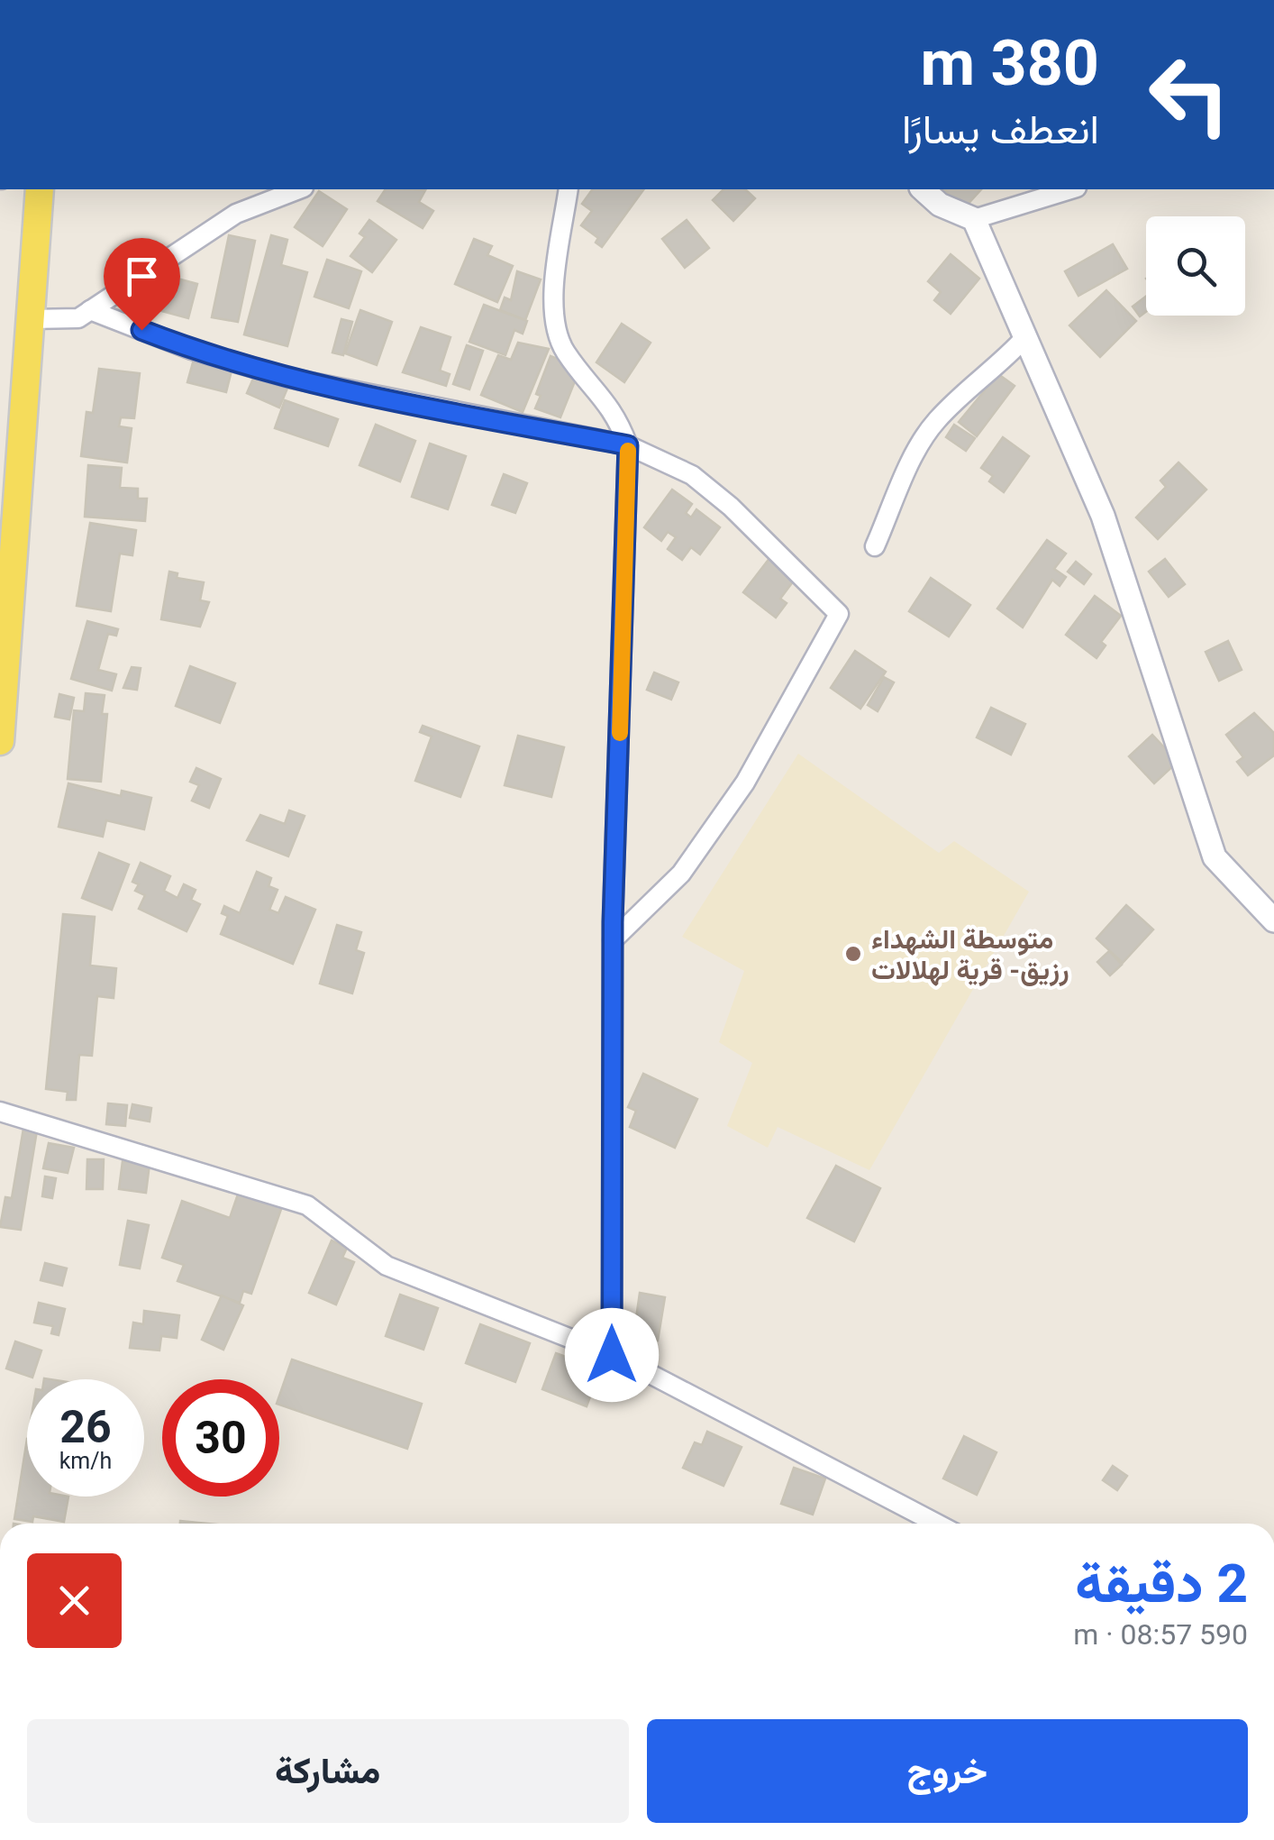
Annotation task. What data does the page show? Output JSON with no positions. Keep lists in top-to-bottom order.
{
  "places": ["متوسطة الشهداء رزيق- قرية لهلالات"],
  "page": {
    "turn": ["380 m", "انعطف يسارًا"],
    "speed": "26 km/h",
    "limit": "30",
    "heading": ["2 دقيقة", "590 m · 08:57"],
    "buttons": ["خروج", "مشاركة"]
  }
}
